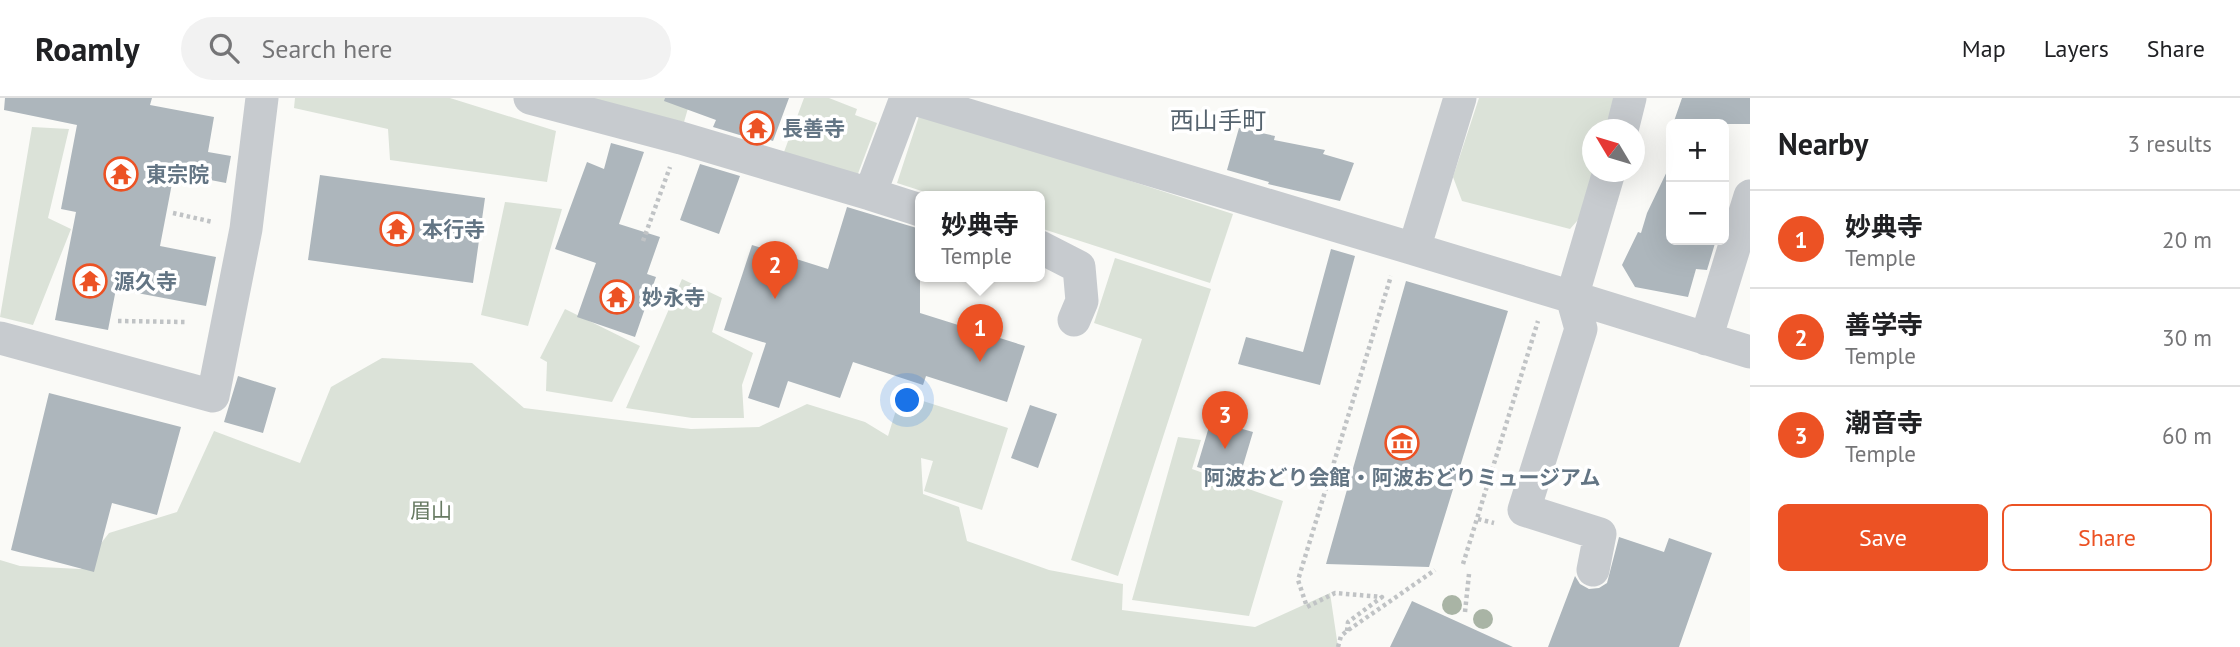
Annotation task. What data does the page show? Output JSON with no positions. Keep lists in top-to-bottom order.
{
  "districts": ["西山手町"],
  "parks": ["眉山"],
  "places": {
    "temple": [
      "長善寺",
      "東宗院",
      "本行寺",
      "源久寺",
      "妙永寺"
    ],
    "museum": ["阿波おどり会館・阿波おどりミュージアム"]
  },
  "north": "top left",
  "page": {
    "header": "Roamly",
    "search": "Search here",
    "nav": ["Map", "Layers", "Share"],
    "heading": ["Nearby", "3 results"],
    "map_buttons": ["+", "−"],
    "list": [
      {
        "mark": "1",
        "name": "妙典寺",
        "note": "Temple",
        "value": "20 m"
      },
      {
        "mark": "2",
        "name": "善学寺",
        "note": "Temple",
        "value": "30 m"
      },
      {
        "mark": "3",
        "name": "潮音寺",
        "note": "Temple",
        "value": "60 m"
      }
    ],
    "popup": ["妙典寺", "Temple"],
    "pins": ["2", "1", "3"],
    "buttons": ["Save", "Share"]
  }
}
